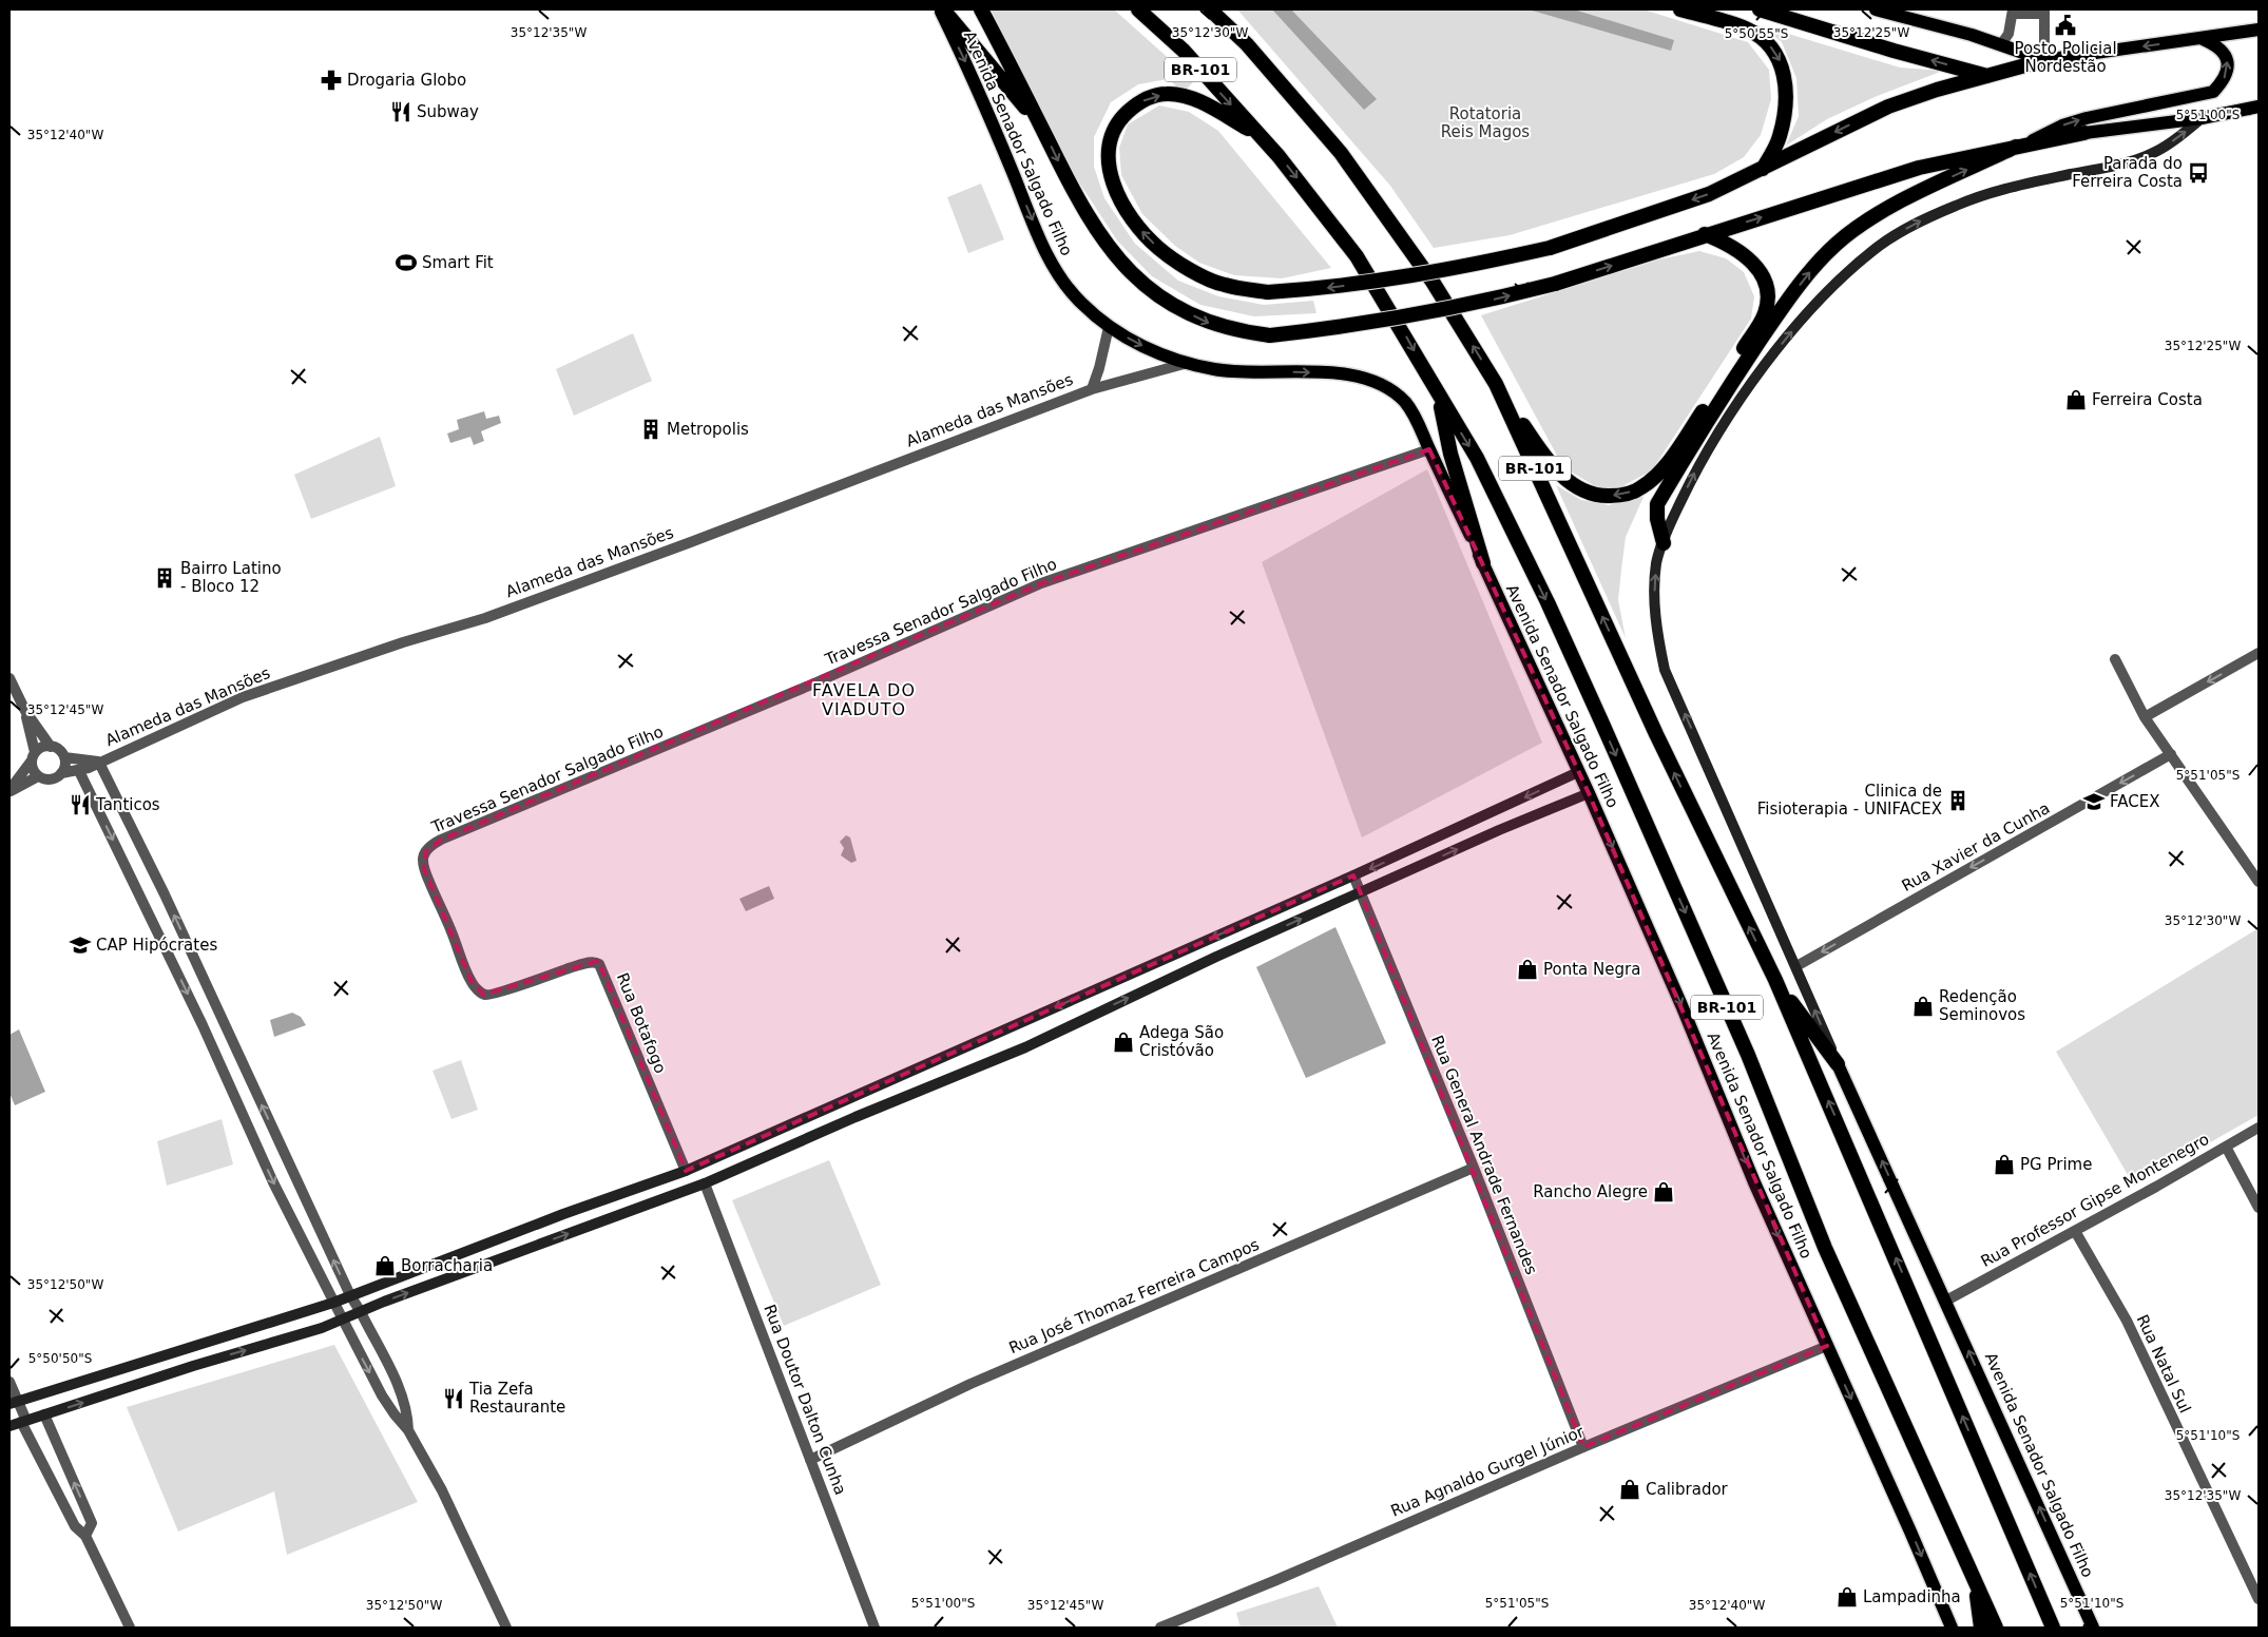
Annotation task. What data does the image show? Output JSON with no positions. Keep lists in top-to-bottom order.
{
  "streets": {
    "highway": ["BR-101", "Avenida Senador Salgado Filho"],
    "street": [
      "Alameda das Mansões",
      "Travessa Senador Salgado Filho",
      "Rua Xavier da Cunha",
      "Rua Botafogo",
      "Rua General Andrade Fernandes",
      "Rua Professor Gipse Montenegro",
      "Rua José Thomaz Ferreira Campos",
      "Rua Natal Sul",
      "Rua Doutor Dalton Cunha",
      "Rua Agnaldo Gurgel Júnior"
    ]
  },
  "crossings": [
    ["Avenida Senador Salgado Filho", "Alameda das Mansões"],
    ["Avenida Senador Salgado Filho", "Travessa Senador Salgado Filho"],
    ["Avenida Senador Salgado Filho", "Rua Xavier da Cunha"],
    ["Avenida Senador Salgado Filho", "Rua Professor Gipse Montenegro"],
    ["Avenida Senador Salgado Filho", "Rua Agnaldo Gurgel Júnior"],
    ["Travessa Senador Salgado Filho", "Rua Botafogo"],
    ["Rua General Andrade Fernandes", "Rua José Thomaz Ferreira Campos"],
    ["Rua General Andrade Fernandes", "Rua Agnaldo Gurgel Júnior"],
    ["Rua Professor Gipse Montenegro", "Rua Natal Sul"],
    ["Rua José Thomaz Ferreira Campos", "Rua Doutor Dalton Cunha"]
  ],
  "one_way": ["Rua Xavier da Cunha"],
  "districts": ["FAVELA DO VIADUTO"],
  "parks": ["Rotatoria Reis Magos"],
  "places": {
    "public building": ["Posto Policial Nordestão"],
    "pharmacy": ["Drogaria Globo"],
    "restaurant": ["Subway", "Tanticos", "Tia Zefa Restaurante"],
    "bus stop": ["Parada do Ferreira Costa"],
    "sports": ["Smart Fit"],
    "shop": [
      "Ferreira Costa",
      "Ponta Negra",
      "Redenção Seminovos",
      "Adega São Cristóvão",
      "PG Prime",
      "Rancho Alegre",
      "Borracharia",
      "Calibrador",
      "Lampadinha"
    ],
    "building": ["Metropolis", "Bairro Latino - Bloco 12", "Clinica de Fisioterapia - UNIFACEX"],
    "school or university": ["FACEX", "CAP Hipócrates"]
  },
  "coordinates": [
    "35°12'35\"W",
    "35°12'25\"W",
    "35°12'30\"W",
    "5°50'55\"S",
    "5°51'00\"S",
    "35°12'40\"W",
    "35°12'45\"W",
    "5°51'05\"S",
    "35°12'50\"W",
    "5°50'50\"S",
    "5°51'10\"S"
  ]
}
